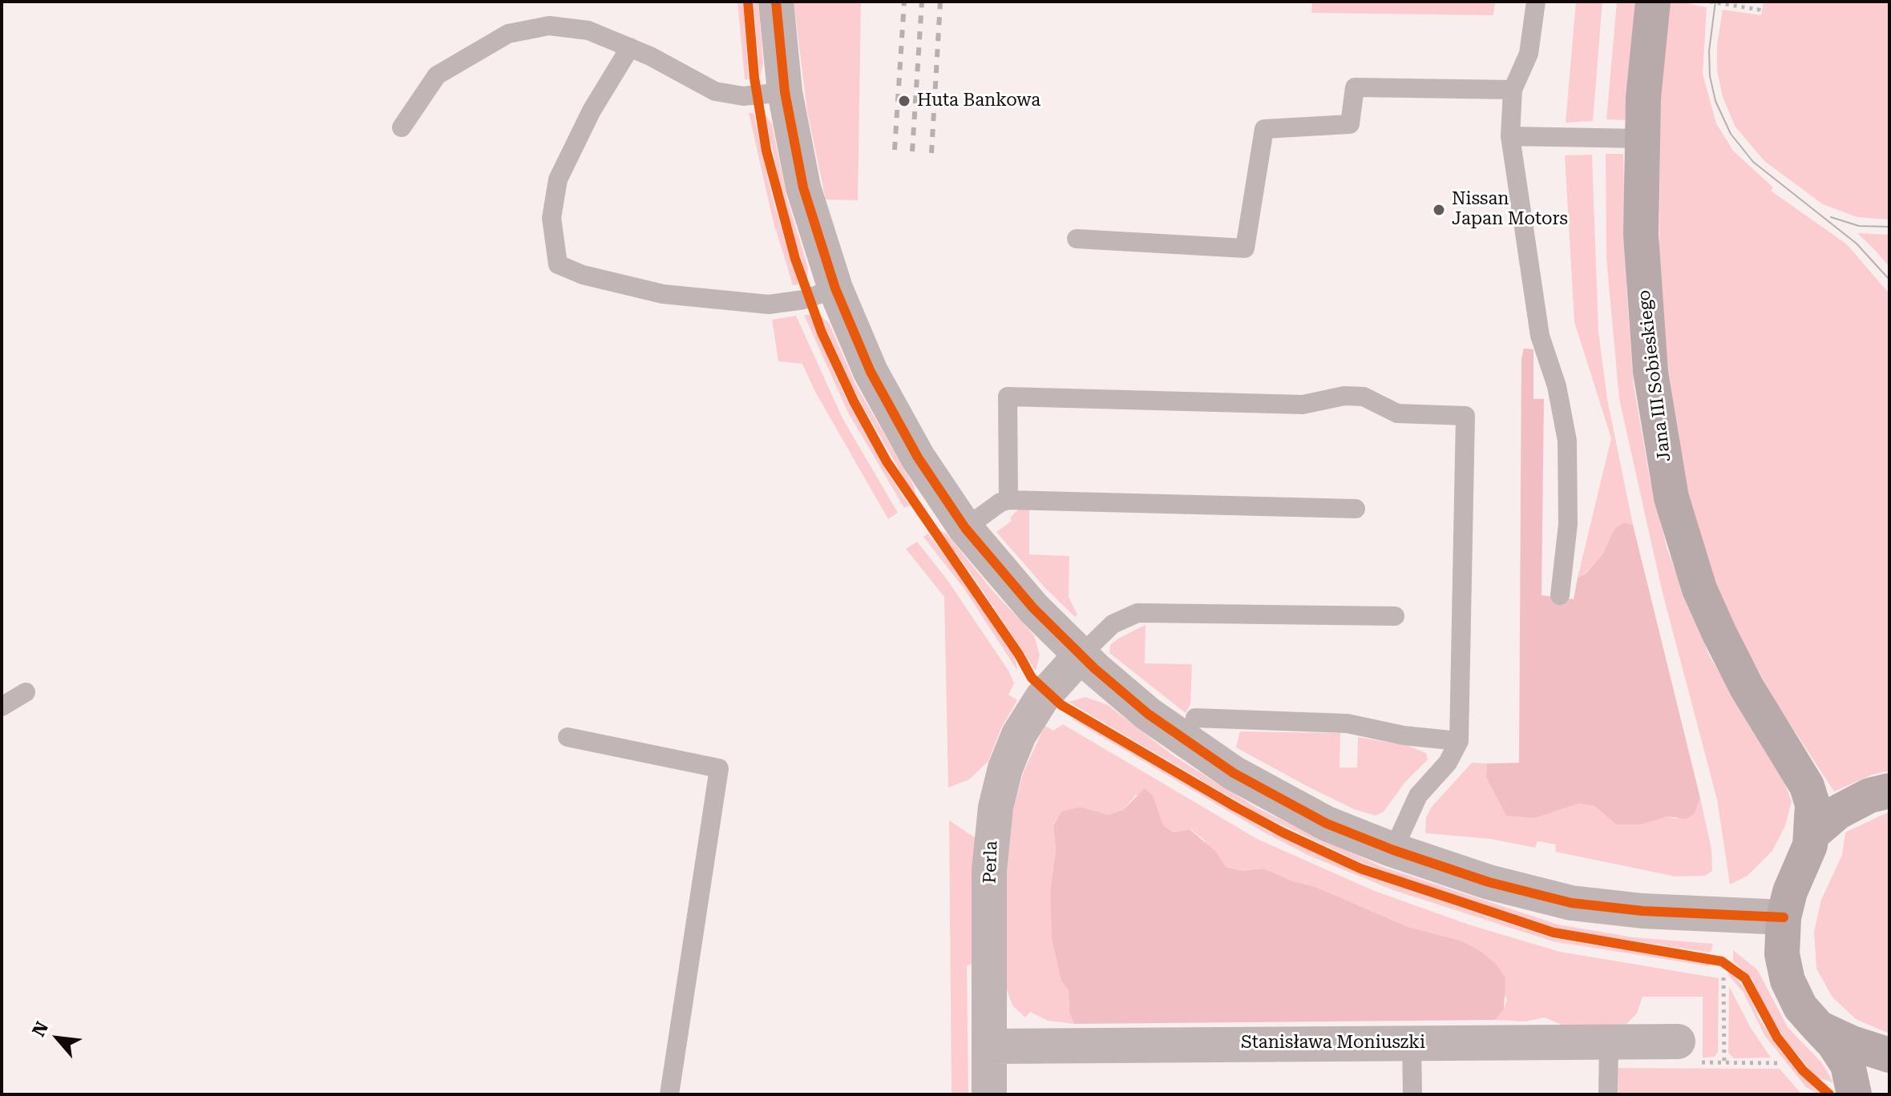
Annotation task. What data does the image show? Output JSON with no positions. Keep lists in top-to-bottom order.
{
  "streets": {
    "main road": ["Jana III Sobieskiego"],
    "street": ["Perla", "Stanisława Moniuszki"]
  },
  "crossings": [
    ["Perla", "Stanisława Moniuszki"]
  ],
  "places": ["Huta Bankowa", "Nissan Japan Motors"],
  "north": "top left"
}
